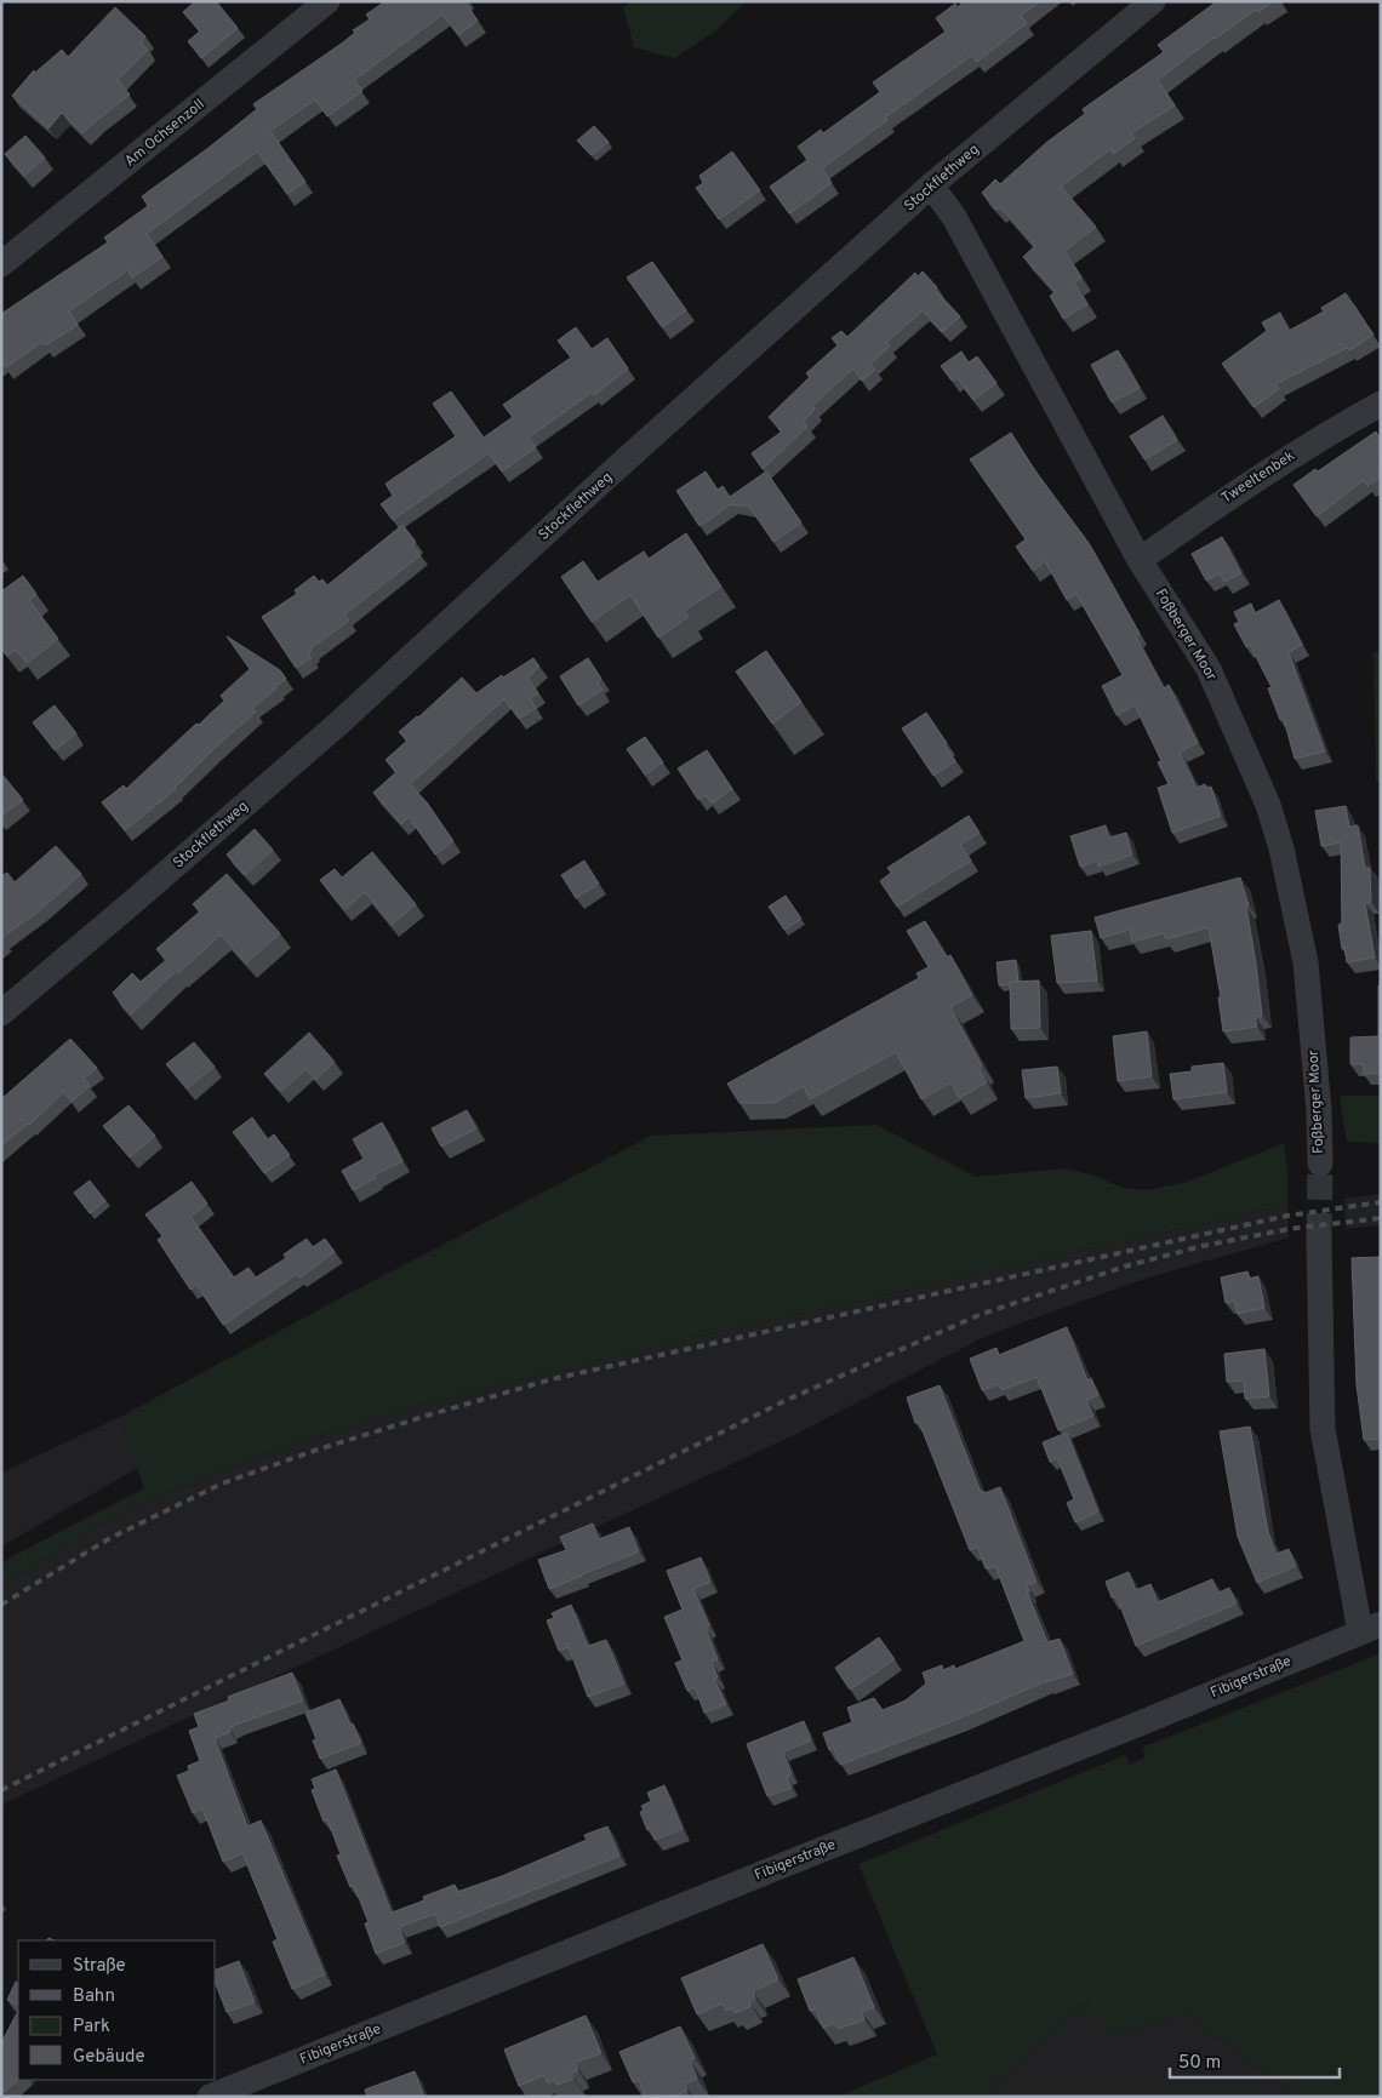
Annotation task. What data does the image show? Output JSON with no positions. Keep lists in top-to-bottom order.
{
  "streets": {
    "street": [
      "Am Ochsenzoll",
      "Stockflethweg",
      "Tweeltenbek",
      "Foßberger Moor",
      "Fibigerstraße"
    ]
  },
  "crossings": [
    ["Stockflethweg", "Foßberger Moor"],
    ["Tweeltenbek", "Foßberger Moor"]
  ],
  "legend": [
    "Straße",
    "Bahn",
    "Park",
    "Gebäude"
  ],
  "scale_bar": "50 m"
}
